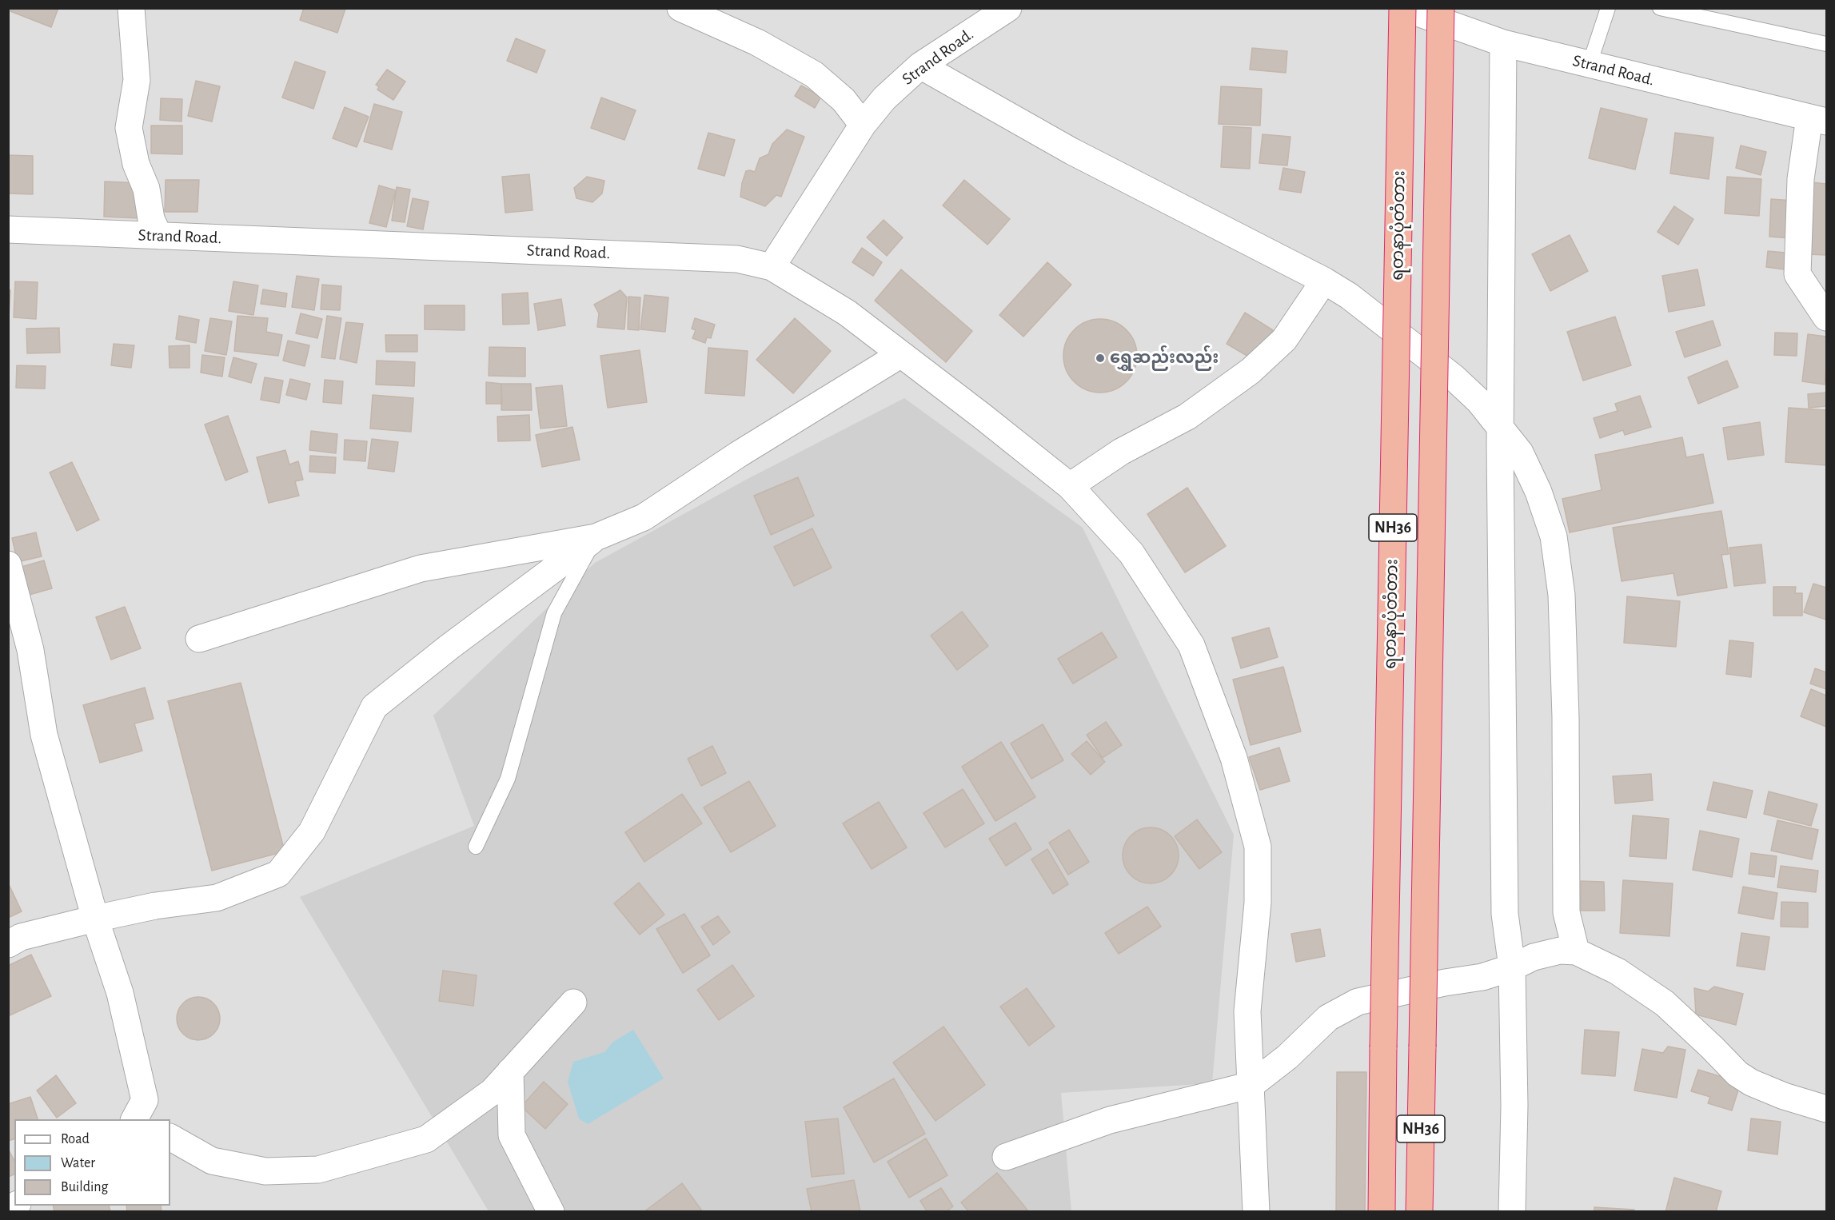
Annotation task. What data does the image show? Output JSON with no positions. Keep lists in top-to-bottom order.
{
  "streets": {
    "highway": ["ရတနာပုံတံတား", "NH36"],
    "street": ["Strand Road."]
  },
  "crossings": [
    ["Strand Road.", "ရတနာပုံတံတား"]
  ],
  "places": ["ရွှေဆည်းလည်း"],
  "legend": ["Road", "Water", "Building"]
}
